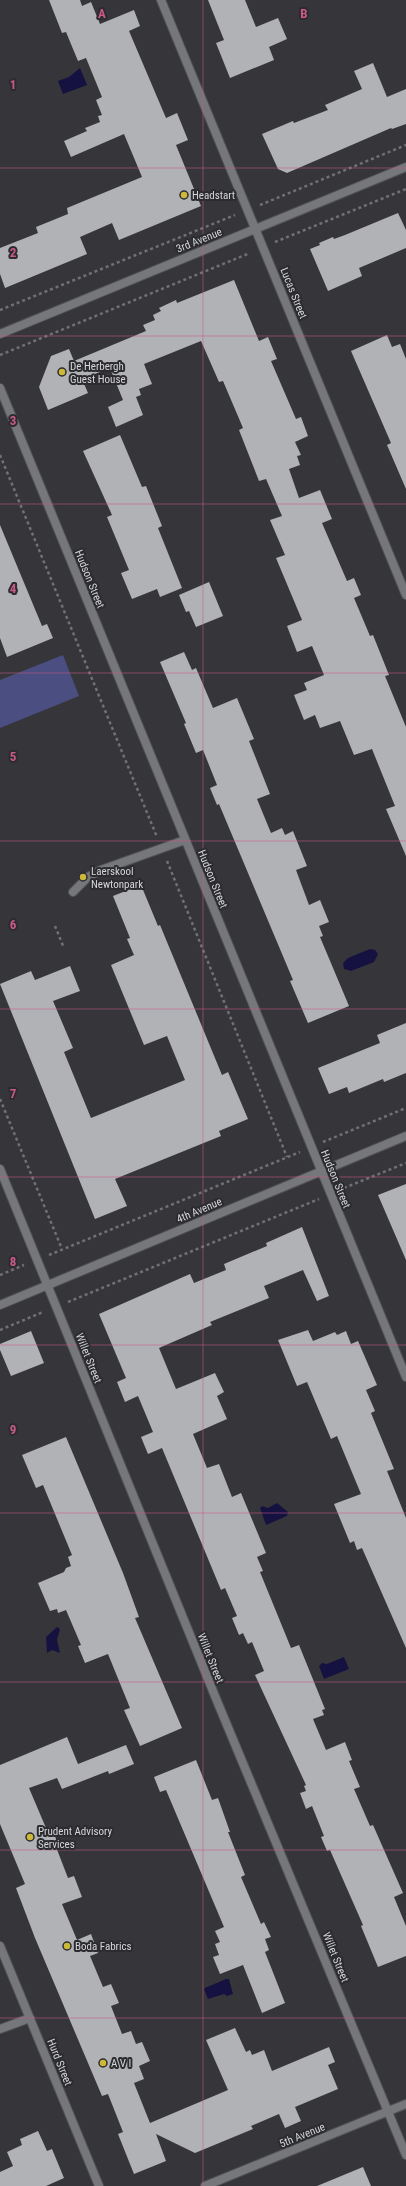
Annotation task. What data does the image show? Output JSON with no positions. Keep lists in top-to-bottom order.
{
  "streets": {
    "street": [
      "3rd Avenue",
      "Lucas Street",
      "Hudson Street",
      "4th Avenue",
      "Willet Street",
      "Hurd Street",
      "5th Avenue"
    ]
  },
  "crossings": [
    ["3rd Avenue", "Lucas Street"],
    ["Hudson Street", "4th Avenue"],
    ["4th Avenue", "Willet Street"],
    ["Willet Street", "5th Avenue"]
  ],
  "places": [
    "Headstart",
    "De Herbergh Guest House",
    "Laerskool Newtonpark",
    "Prudent Advisory Services",
    "Boda Fabrics",
    "A V I"
  ],
  "grid": {
    "columns": ["A", "B"],
    "rows": [
      "1",
      "2",
      "3",
      "4",
      "5",
      "6",
      "7",
      "8",
      "9"
    ]
  }
}
